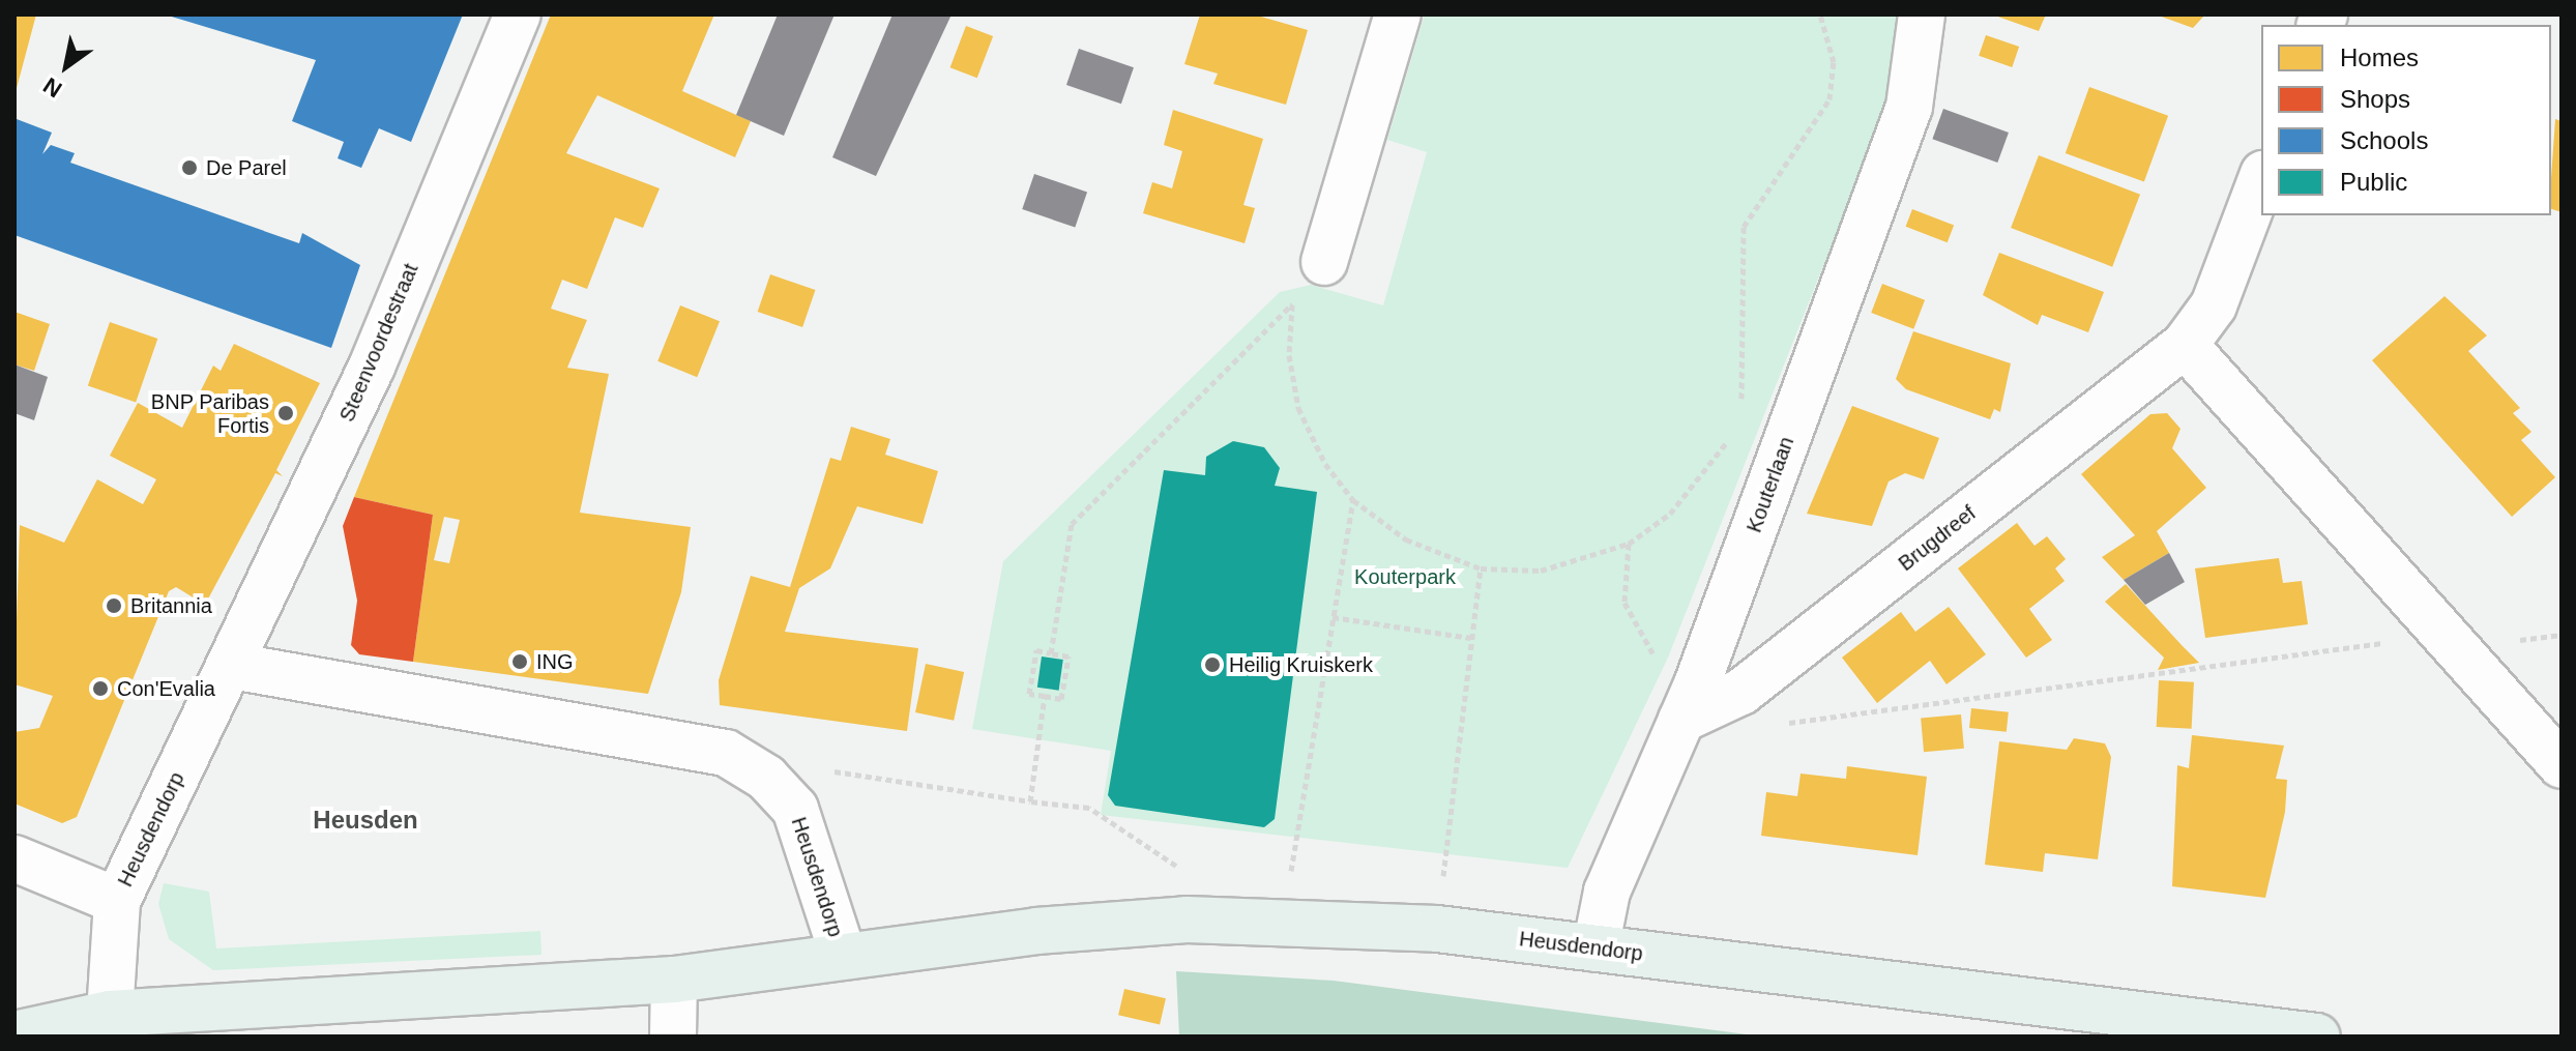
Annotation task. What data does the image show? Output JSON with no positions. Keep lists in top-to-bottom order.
{
  "streets": {
    "main road": ["Heusdendorp"],
    "street": ["Steenvoordestraat", "Kouterlaan", "Brugdreef"]
  },
  "crossings": [
    ["Steenvoordestraat", "Heusdendorp"],
    ["Kouterlaan", "Brugdreef"],
    ["Kouterlaan", "Heusdendorp"]
  ],
  "districts": ["Heusden"],
  "parks": ["Kouterpark"],
  "places": [
    "De Parel",
    "BNP Paribas Fortis",
    "Britannia",
    "ING",
    "Heilig Kruiskerk",
    "Con'Evalia"
  ],
  "legend": [
    "Homes",
    "Shops",
    "Schools",
    "Public"
  ],
  "north": "bottom left"
}
